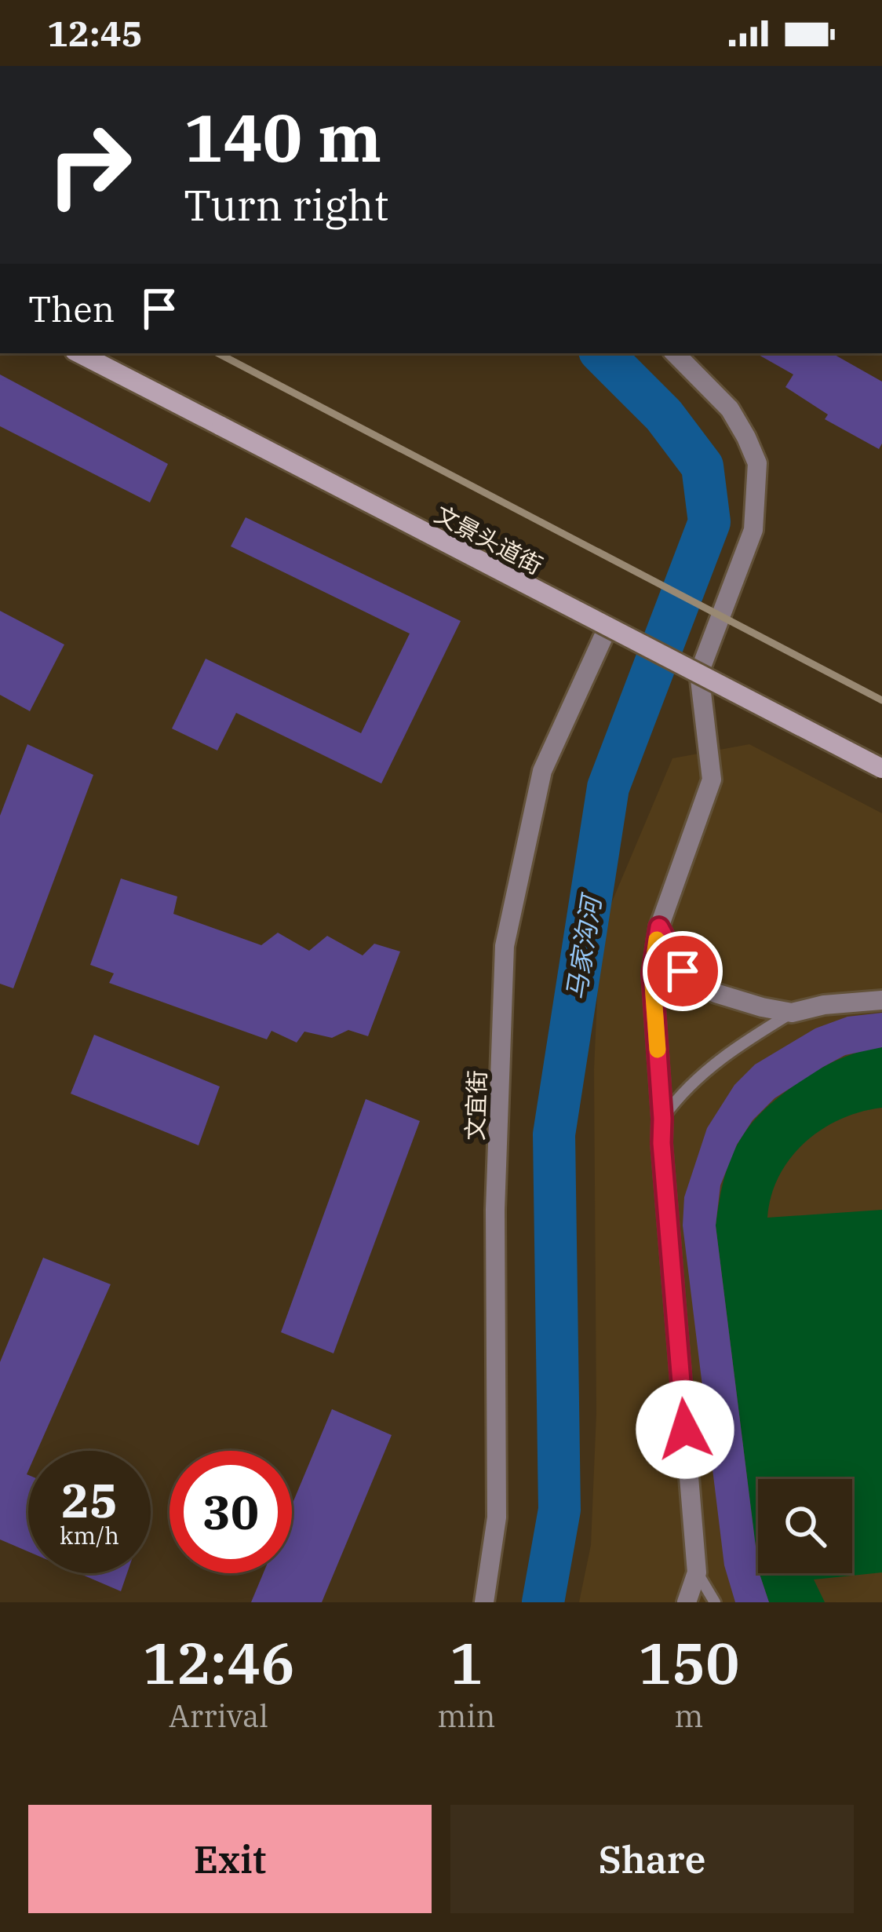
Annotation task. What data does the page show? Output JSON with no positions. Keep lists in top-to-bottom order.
{
  "streets": {
    "main road": ["文景头道街"],
    "street": ["文宜街"]
  },
  "crossings": [
    ["文景头道街", "文宜街"]
  ],
  "water": ["马家沟河"],
  "page": {
    "status": "12:45",
    "turn": ["140 m", "Turn right"],
    "then": "Then",
    "speed": "25 km/h",
    "limit": "30",
    "eta": [
      "12:46",
      "Arrival",
      "1",
      "min",
      "150",
      "m"
    ],
    "buttons": ["Exit", "Share"]
  }
}
